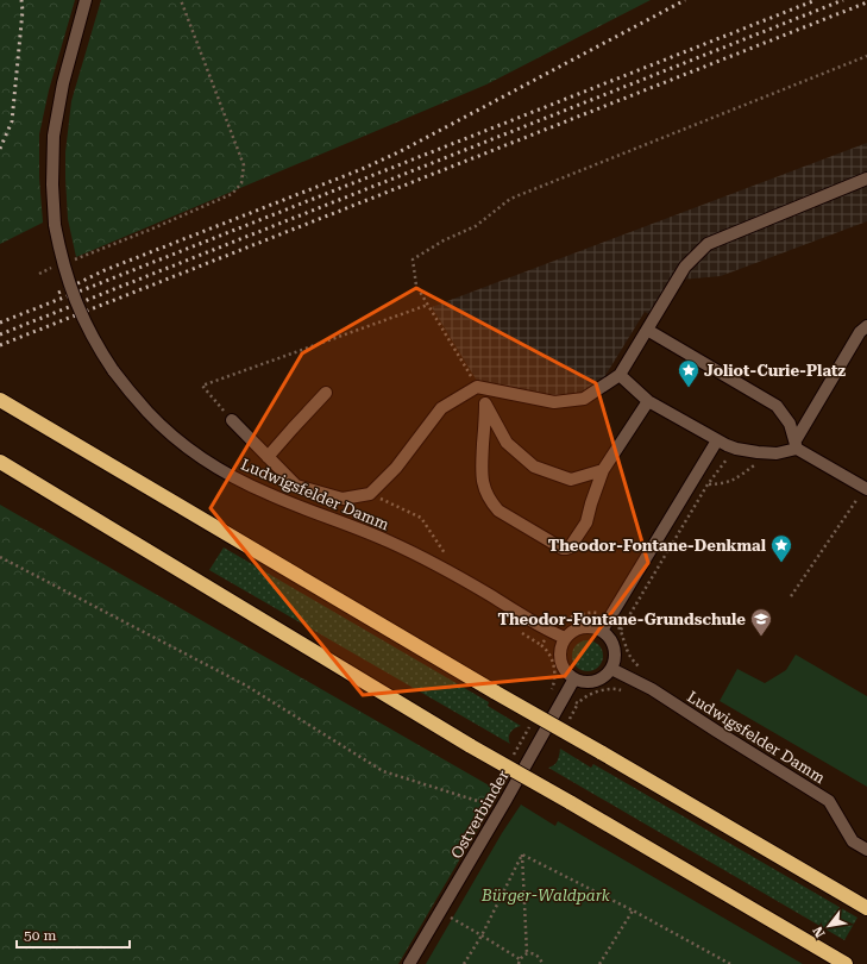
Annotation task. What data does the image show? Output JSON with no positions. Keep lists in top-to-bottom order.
{
  "streets": {
    "street": ["Ludwigsfelder Damm", "Ostverbinder"]
  },
  "crossings": [
    ["Ludwigsfelder Damm", "Ostverbinder"]
  ],
  "parks": ["Bürger-Waldpark"],
  "places": {
    "place": ["Joliot-Curie-Platz", "Theodor-Fontane-Denkmal"],
    "school or university": ["Theodor-Fontane-Grundschule"]
  },
  "scale_bar": "50 m",
  "north": "bottom left"
}
